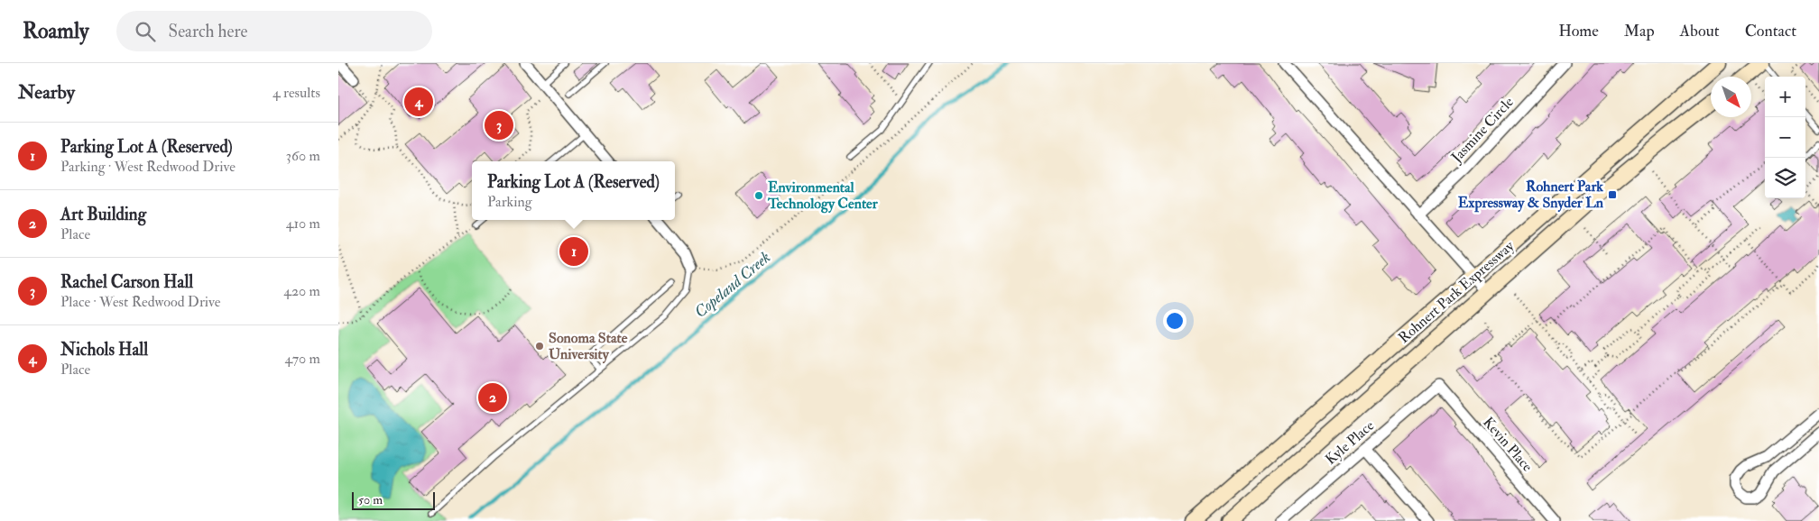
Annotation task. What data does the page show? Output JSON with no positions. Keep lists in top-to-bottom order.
{
  "streets": {
    "main road": ["Rohnert Park Expressway"],
    "street": ["Jasmine Circle", "Kyle Place", "Kevin Place"]
  },
  "crossings": [
    ["Kyle Place", "Kevin Place"]
  ],
  "water": ["Copeland Creek"],
  "places": {
    "transit": ["Rohnert Park Expressway & Snyder Ln"],
    "other": ["Environmental Technology Center", "Sonoma State University"]
  },
  "scale_bar": "50 m",
  "north": "bottom right",
  "page": {
    "header": "Roamly",
    "search": "Search here",
    "nav": [
      "Home",
      "Map",
      "About",
      "Contact"
    ],
    "heading": ["Nearby", "4 results"],
    "map_buttons": ["+", "−"],
    "pins": [
      "4",
      "3",
      "1",
      "2"
    ],
    "list": [
      {
        "mark": "1",
        "name": "Parking Lot A (Reserved)",
        "note": "Parking · West Redwood Drive",
        "value": "360 m"
      },
      {
        "mark": "2",
        "name": "Art Building",
        "note": "Place",
        "value": "410 m"
      },
      {
        "mark": "3",
        "name": "Rachel Carson Hall",
        "note": "Place · West Redwood Drive",
        "value": "420 m"
      },
      {
        "mark": "4",
        "name": "Nichols Hall",
        "note": "Place",
        "value": "470 m"
      }
    ],
    "popup": ["Parking Lot A (Reserved)", "Parking"],
    "scale": "50 m"
  }
}
